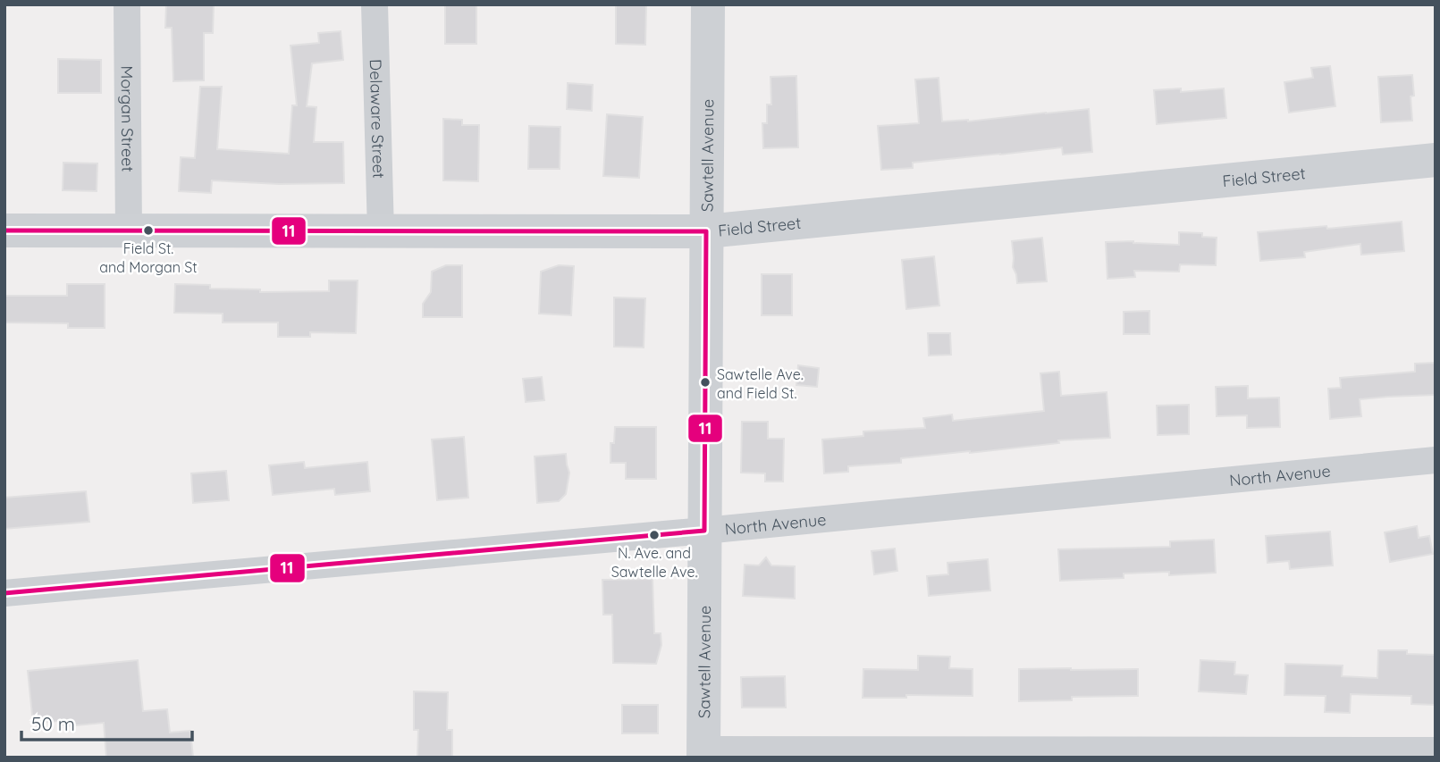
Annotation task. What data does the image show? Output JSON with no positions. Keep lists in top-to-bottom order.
{
  "streets": {
    "street": [
      "Morgan Street",
      "Delaware Street",
      "Sawtell Avenue",
      "Field Street",
      "North Avenue"
    ]
  },
  "crossings": [
    ["Morgan Street", "Field Street"],
    ["Delaware Street", "Field Street"],
    ["Sawtell Avenue", "Field Street"],
    ["Sawtell Avenue", "North Avenue"]
  ],
  "places": ["Field St. and Morgan St", "Sawtelle Ave. and Field St.", "N. Ave. and Sawtelle Ave."],
  "lines": ["transit line 11"],
  "scale_bar": "50 m"
}
